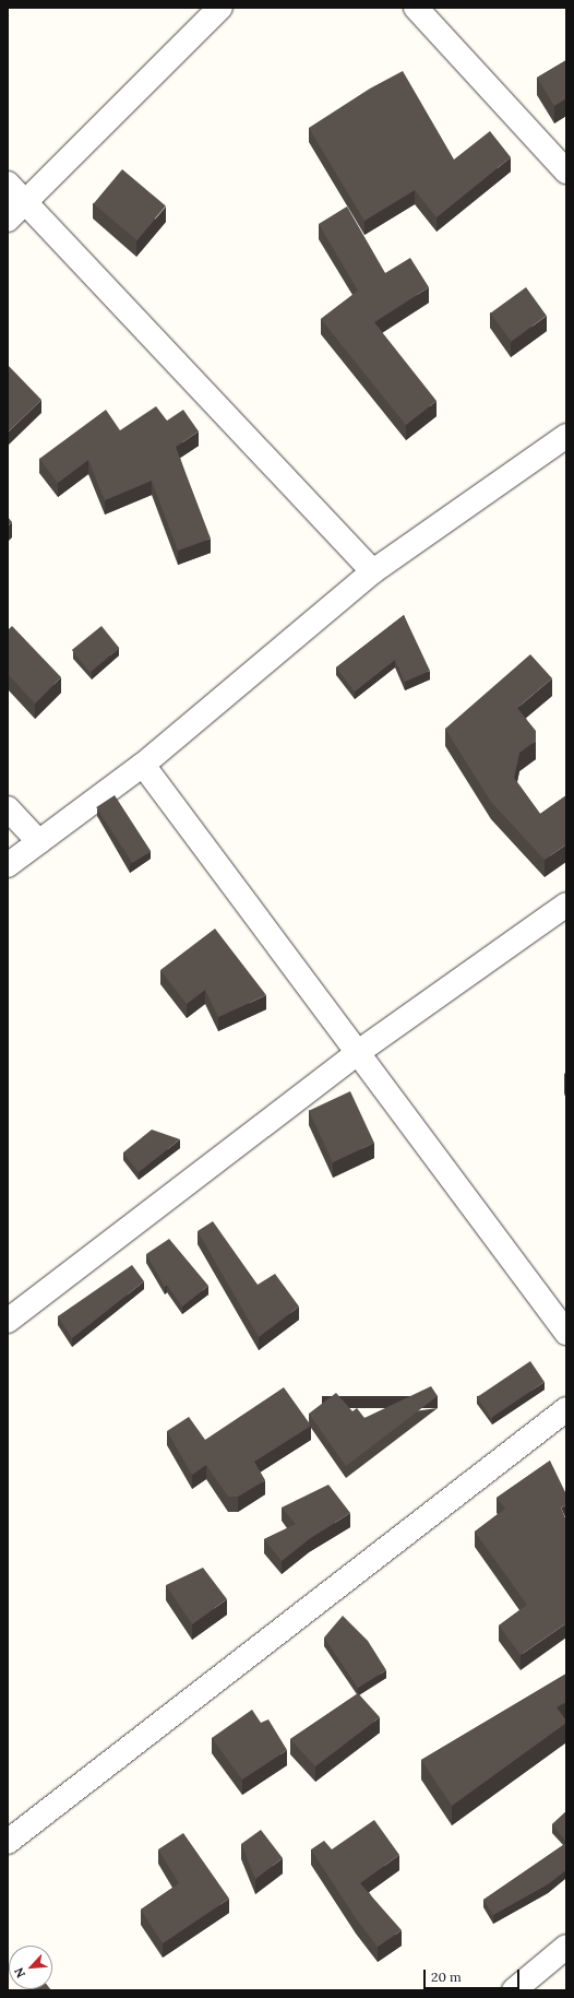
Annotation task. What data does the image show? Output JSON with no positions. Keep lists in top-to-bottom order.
{
  "scale_bar": "20 m",
  "north": "bottom left"
}
